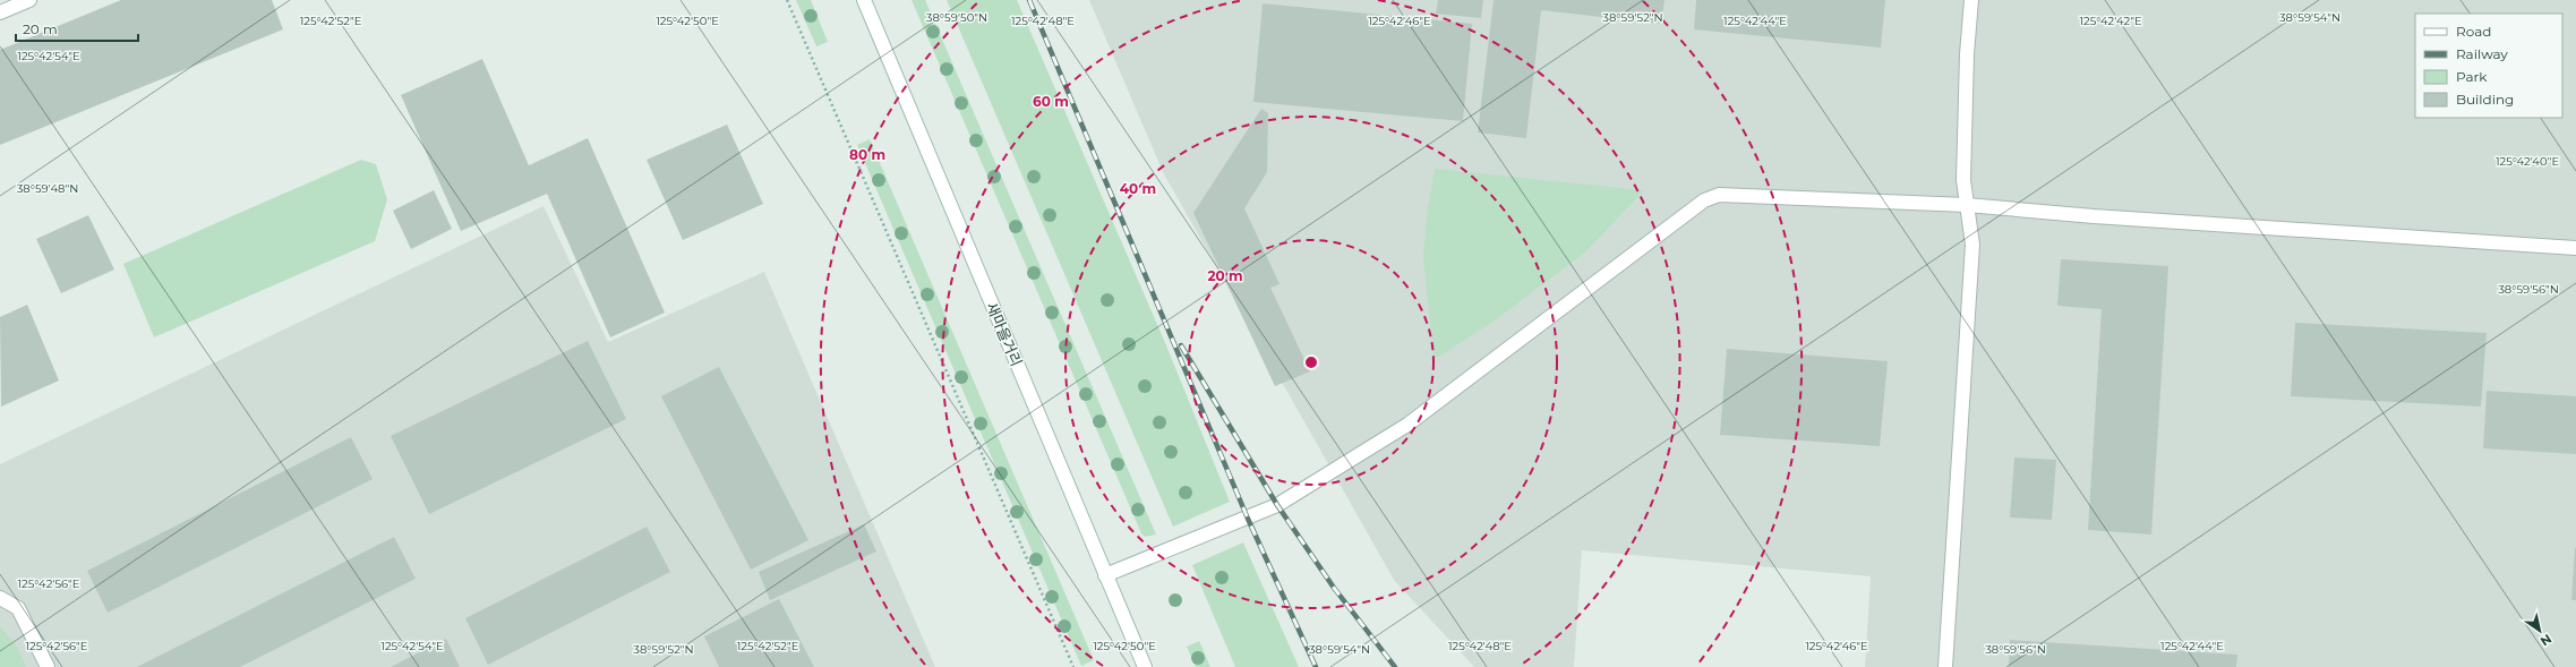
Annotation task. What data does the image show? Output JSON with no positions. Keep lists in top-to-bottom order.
{
  "streets": {
    "main road": ["새마을거리"]
  },
  "legend": [
    "Road",
    "Railway",
    "Park",
    "Building"
  ],
  "scale_bar": "20 m",
  "north": "bottom right",
  "coordinates": [
    "38°59'50\"N",
    "38°59'52\"N",
    "38°59'54\"N",
    "125°42'42\"E",
    "125°42'52\"E",
    "125°42'50\"E",
    "125°42'48\"E",
    "125°42'46\"E",
    "125°42'44\"E",
    "125°42'54\"E",
    "125°42'40\"E",
    "38°59'48\"N",
    "38°59'56\"N",
    "125°42'56\"E"
  ],
  "rings": [
    "60 m",
    "80 m",
    "40 m",
    "20 m"
  ]
}
